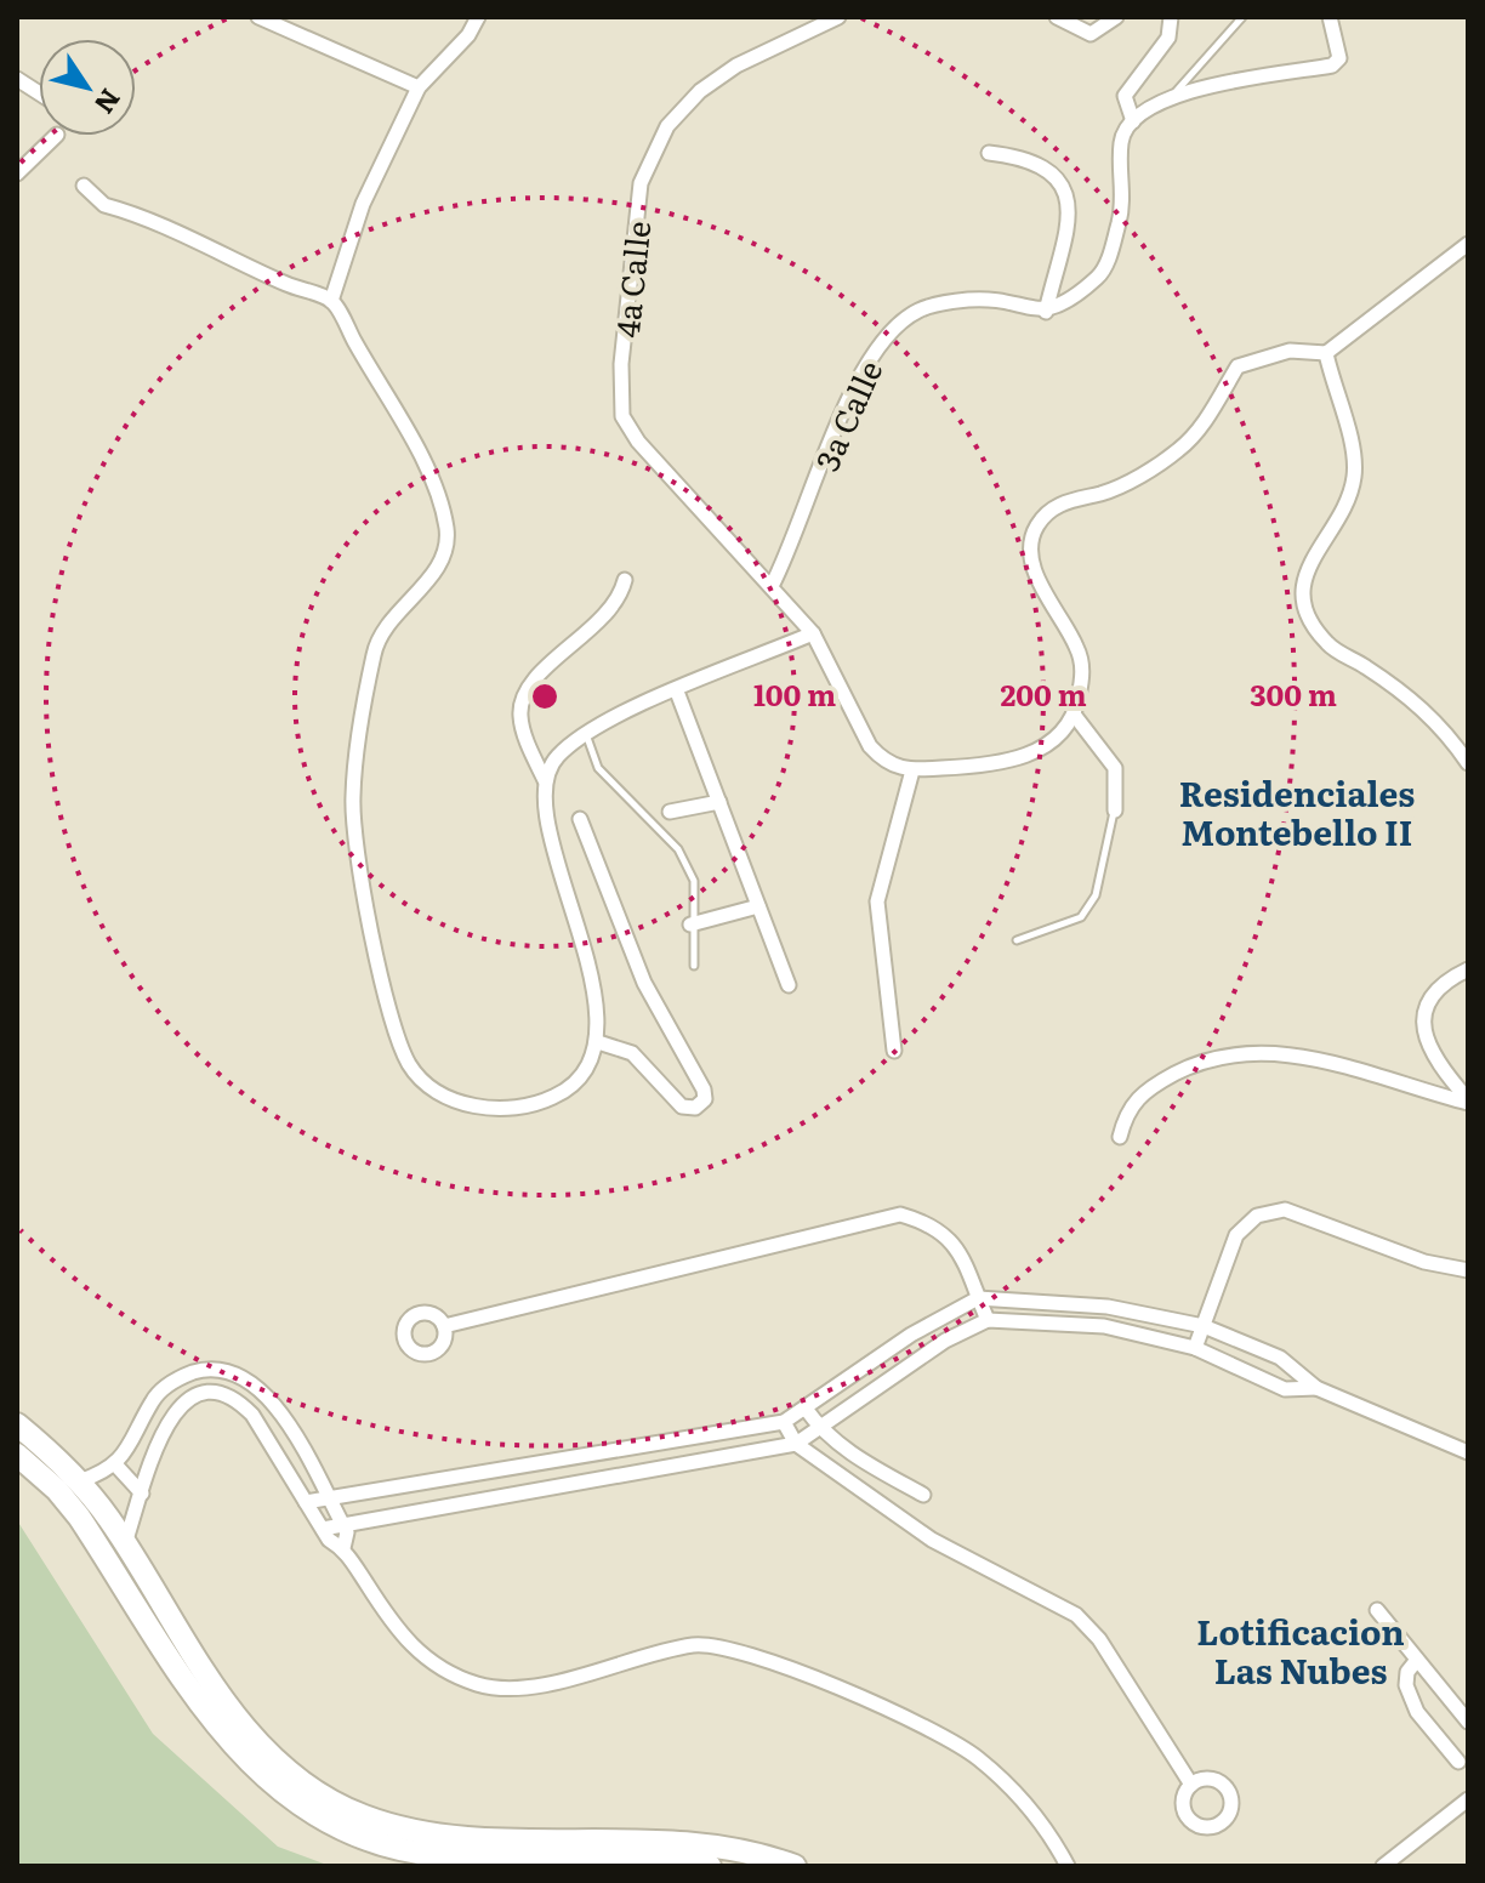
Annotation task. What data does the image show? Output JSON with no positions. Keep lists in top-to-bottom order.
{
  "streets": {
    "street": ["4a Calle", "3a Calle"]
  },
  "crossings": [
    ["4a Calle", "3a Calle"]
  ],
  "districts": ["Residenciales Montebello II", "Lotificacion Las Nubes"],
  "north": "bottom right",
  "rings": ["100 m", "200 m", "300 m"]
}
